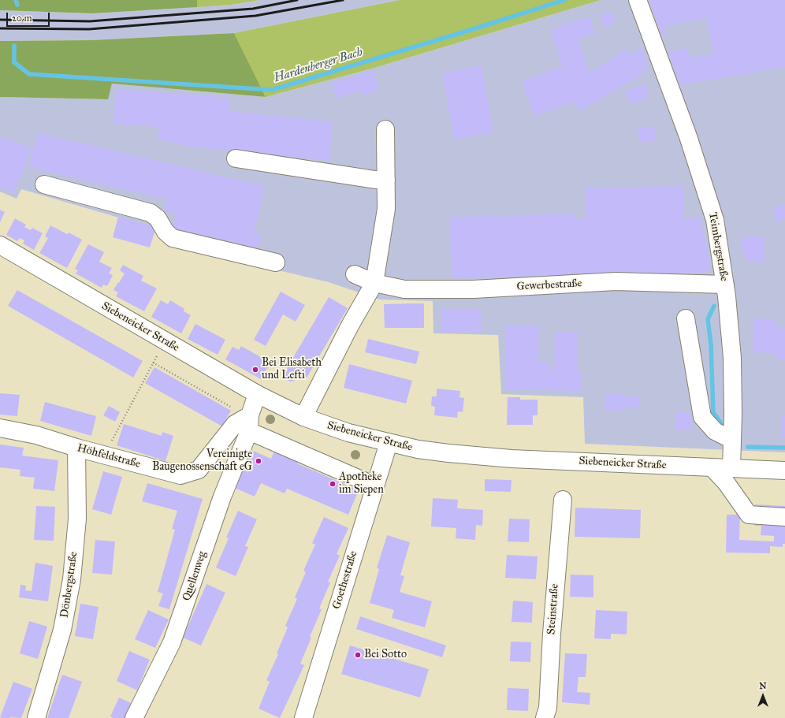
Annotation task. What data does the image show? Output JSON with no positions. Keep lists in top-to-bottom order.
{
  "streets": {
    "street": [
      "Teimbergstraße",
      "Gewerbestraße",
      "Siebeneicker Straße",
      "Höhfeldstraße",
      "Quellenweg",
      "Goethestraße",
      "Dönbergstraße",
      "Steinstraße"
    ]
  },
  "crossings": [
    ["Teimbergstraße", "Gewerbestraße"],
    ["Teimbergstraße", "Siebeneicker Straße"],
    ["Siebeneicker Straße", "Goethestraße"],
    ["Höhfeldstraße", "Quellenweg"],
    ["Höhfeldstraße", "Dönbergstraße"]
  ],
  "water": ["Hardenberger Bach"],
  "places": [
    "Bei Elisabeth und Lefti",
    "Vereinigte Baugenossenschaft eG",
    "Apotheke im Siepen",
    "Bei Sotto"
  ],
  "scale_bar": "20 m",
  "north": "top"
}
